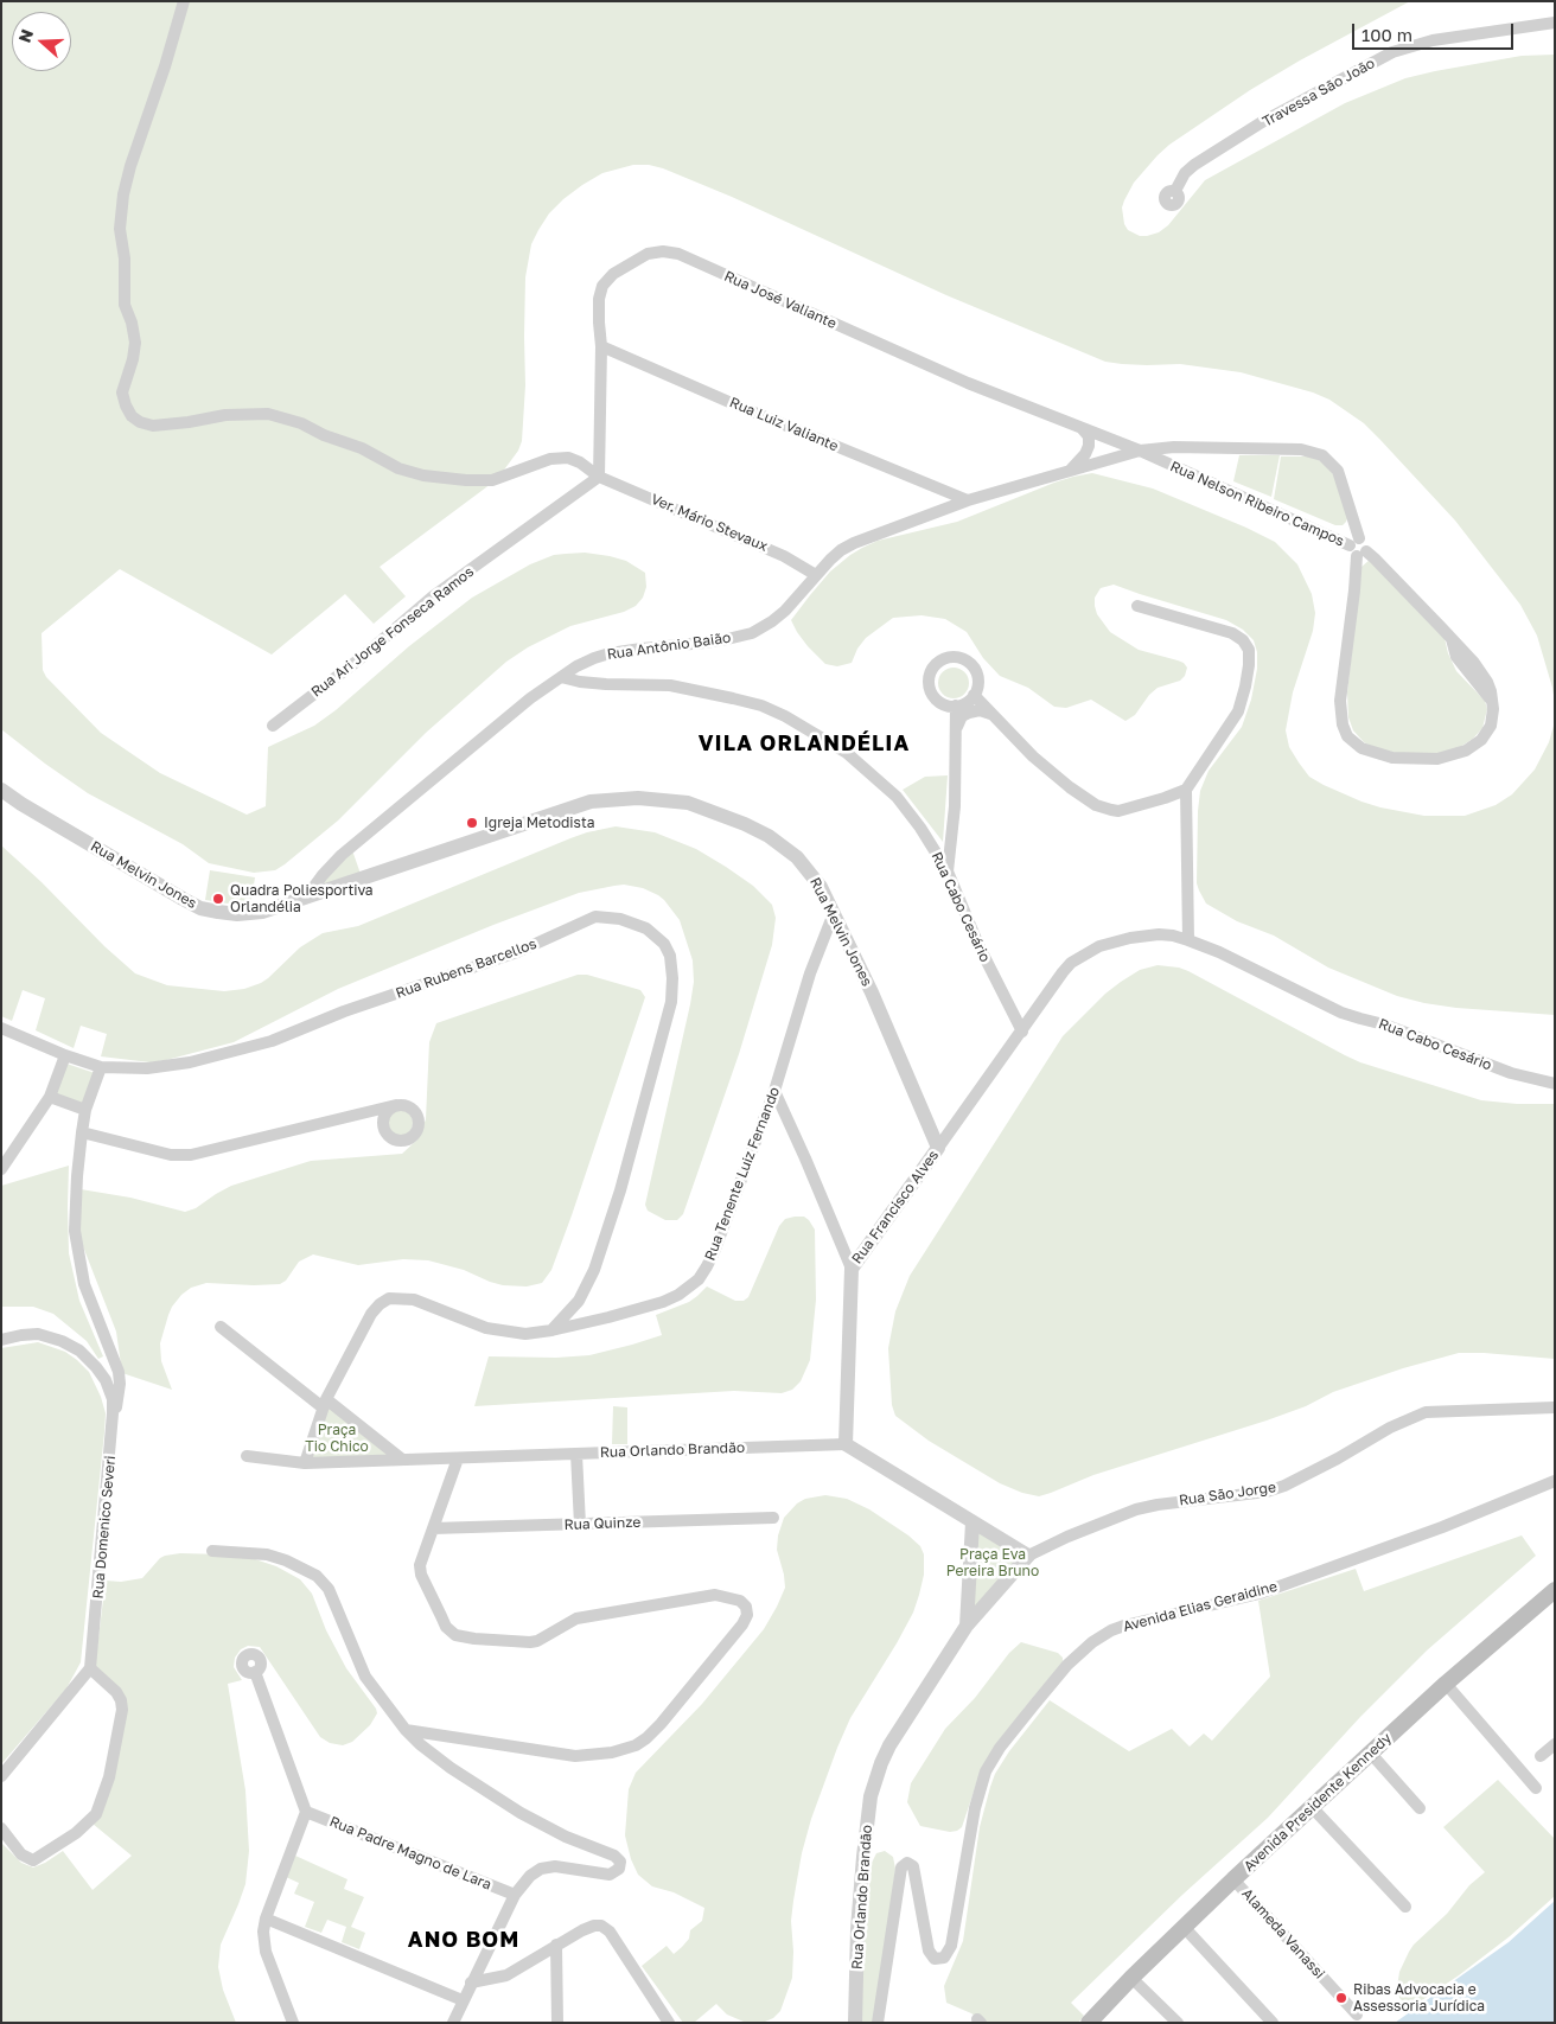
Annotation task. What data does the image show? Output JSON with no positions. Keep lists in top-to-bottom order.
{
  "streets": {
    "main road": ["Avenida Presidente Kennedy"],
    "street": [
      "Travessa São João",
      "Rua José Valiante",
      "Rua Luiz Valiante",
      "Rua Nelson Ribeiro Campos",
      "Ver. Mário Stevaux",
      "Rua Ari Jorge Fonseca Ramos",
      "Rua Antônio Baião",
      "Rua Melvin Jones",
      "Rua Cabo Cesário",
      "Rua Rubens Barcellos",
      "Rua Tenente Luiz Fernando",
      "Rua Francisco Alves",
      "Rua Orlando Brandão",
      "Rua São Jorge",
      "Rua Quinze",
      "Rua Domenico Severi",
      "Avenida Elias Geraidine",
      "Rua Padre Magno de Lara",
      "Alameda Vanassi"
    ]
  },
  "crossings": [
    ["Rua José Valiante", "Rua Luiz Valiante"],
    ["Rua José Valiante", "Rua Nelson Ribeiro Campos"],
    ["Rua José Valiante", "Ver. Mário Stevaux"],
    ["Rua José Valiante", "Rua Ari Jorge Fonseca Ramos"],
    ["Rua José Valiante", "Rua Antônio Baião"],
    ["Rua Luiz Valiante", "Rua Antônio Baião"],
    ["Rua Nelson Ribeiro Campos", "Rua Antônio Baião"],
    ["Ver. Mário Stevaux", "Rua Ari Jorge Fonseca Ramos"],
    ["Ver. Mário Stevaux", "Rua Antônio Baião"],
    ["Rua Antônio Baião", "Rua Melvin Jones"],
    ["Rua Antônio Baião", "Rua Cabo Cesário"],
    ["Rua Melvin Jones", "Rua Tenente Luiz Fernando"],
    ["Rua Melvin Jones", "Rua Francisco Alves"],
    ["Rua Cabo Cesário", "Rua Francisco Alves"],
    ["Rua Rubens Barcellos", "Rua Tenente Luiz Fernando"],
    ["Rua Francisco Alves", "Rua Orlando Brandão"],
    ["Rua Orlando Brandão", "Rua São Jorge"],
    ["Avenida Presidente Kennedy", "Alameda Vanassi"]
  ],
  "districts": ["VILA ORLANDÉLIA", "ANO BOM"],
  "parks": ["Praça Tio Chico", "Praça Eva Pereira Bruno"],
  "places": ["Igreja Metodista", "Quadra Poliesportiva Orlandélia", "Ribas Advocacia e Assessoria Jurídica"],
  "scale_bar": "100 m",
  "north": "left"
}
